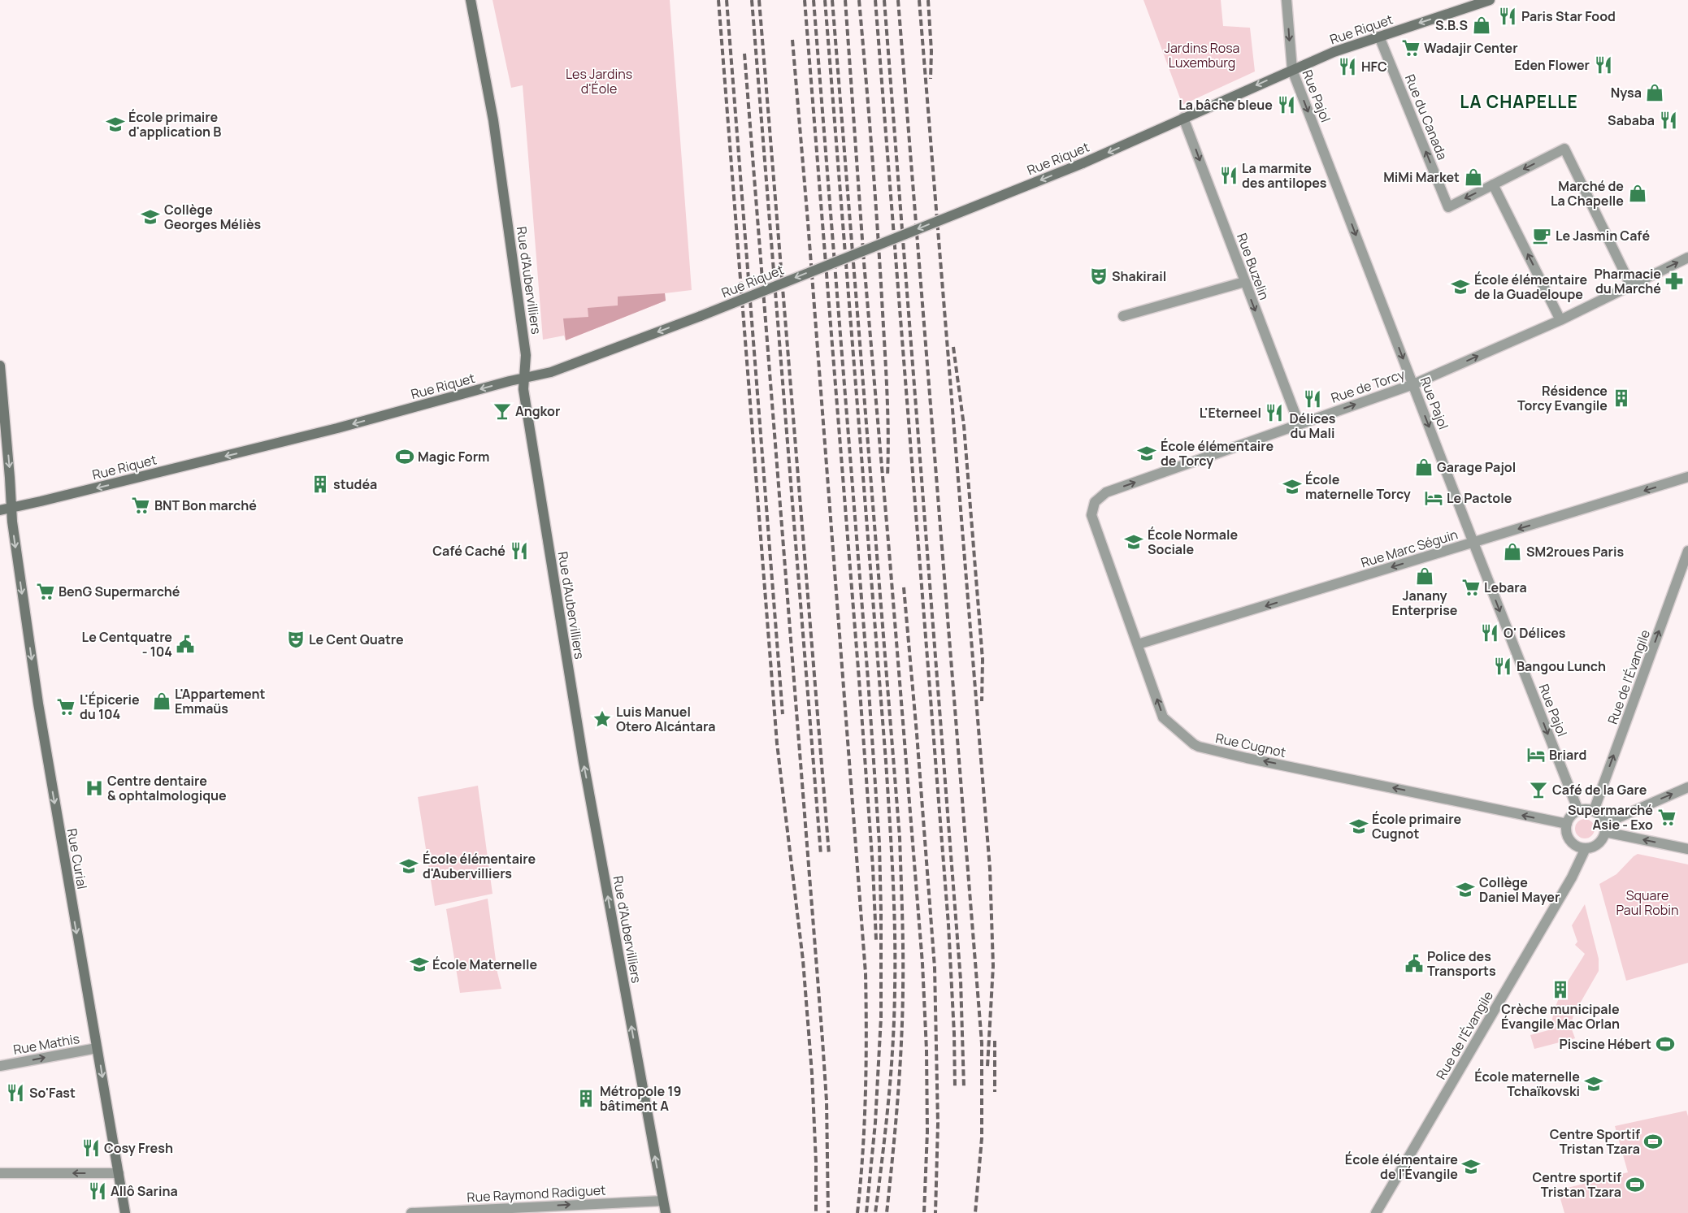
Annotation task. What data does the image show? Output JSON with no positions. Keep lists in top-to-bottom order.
{
  "streets": {
    "street": [
      "Rue Riquet",
      "Rue Pajol",
      "Rue du Canada",
      "Rue Buzelin",
      "Rue d'Aubervilliers",
      "Rue de Torcy",
      "Rue Marc Séguin",
      "Rue de l'Évangile",
      "Rue Cugnot",
      "Rue Curial",
      "Rue Mathis",
      "Rue Raymond Radiguet"
    ]
  },
  "crossings": [
    ["Rue Riquet", "Rue Pajol"],
    ["Rue Riquet", "Rue du Canada"],
    ["Rue Riquet", "Rue Buzelin"],
    ["Rue Riquet", "Rue d'Aubervilliers"],
    ["Rue Riquet", "Rue Curial"],
    ["Rue Pajol", "Rue de Torcy"],
    ["Rue Pajol", "Rue Marc Séguin"],
    ["Rue Pajol", "Rue de l'Évangile"],
    ["Rue Pajol", "Rue Cugnot"],
    ["Rue Buzelin", "Rue de Torcy"],
    ["Rue d'Aubervilliers", "Rue Raymond Radiguet"],
    ["Rue de Torcy", "Rue Cugnot"],
    ["Rue Marc Séguin", "Rue Cugnot"],
    ["Rue de l'Évangile", "Rue Cugnot"],
    ["Rue Curial", "Rue Mathis"]
  ],
  "one_way": [
    "Rue Riquet",
    "Rue Pajol",
    "Rue Buzelin",
    "Rue d'Aubervilliers",
    "Rue de Torcy",
    "Rue Marc Séguin",
    "Rue de l'Évangile",
    "Rue Cugnot",
    "Rue Curial",
    "Rue Mathis",
    "Rue Raymond Radiguet"
  ],
  "districts": ["LA CHAPELLE"],
  "parks": ["Jardins Rosa Luxemburg", "Les Jardins d'Éole", "Square Paul Robin"],
  "places": {
    "restaurant": [
      "Paris Star Food",
      "Eden Flower",
      "HFC",
      "La bâche bleue",
      "Sababa",
      "La marmite des antilopes",
      "Délices du Mali",
      "L'Eterneel",
      "Café Caché",
      "O' Délices",
      "Bangou Lunch",
      "So'Fast",
      "Cosy Fresh",
      "Allô Sarina"
    ],
    "shop": [
      "S.B.S",
      "Nysa",
      "MiMi Market",
      "Marché de La Chapelle",
      "Garage Pajol",
      "SM2roues Paris",
      "Janany Enterprise",
      "L'Appartement Emmaüs"
    ],
    "supermarket": [
      "Wadajir Center",
      "BNT Bon marché",
      "Lebara",
      "BenG Supermarché",
      "L'Épicerie du 104",
      "Supermarché Asie - Exo"
    ],
    "school or university": [
      "École primaire d'application B",
      "Collège Georges Méliès",
      "École élémentaire de la Guadeloupe",
      "École élémentaire de Torcy",
      "École maternelle Torcy",
      "École Normale Sociale",
      "École primaire Cugnot",
      "École élémentaire d'Aubervilliers",
      "Collège Daniel Mayer",
      "École Maternelle",
      "École maternelle Tchaïkovski",
      "École élémentaire de l'Évangile"
    ],
    "cafe": ["Le Jasmin Café"],
    "theatre": ["Shakirail", "Le Cent Quatre"],
    "pharmacy": ["Pharmacie du Marché"],
    "building": [
      "Résidence Torcy Evangile",
      "studéa",
      "Crèche municipale Évangile Mac Orlan",
      "Métropole 19 bâtiment A"
    ],
    "bar": ["Angkor", "Café de la Gare"],
    "sports": [
      "Magic Form",
      "Piscine Hébert",
      "Centre Sportif Tristan Tzara",
      "Centre sportif Tristan Tzara"
    ],
    "hotel": ["Le Pactole", "Briard"],
    "public building": ["Le Centquatre - 104", "Police des Transports"],
    "place": ["Luis Manuel Otero Alcántara"],
    "hospital": ["Centre dentaire & ophtalmologique"]
  }
}
